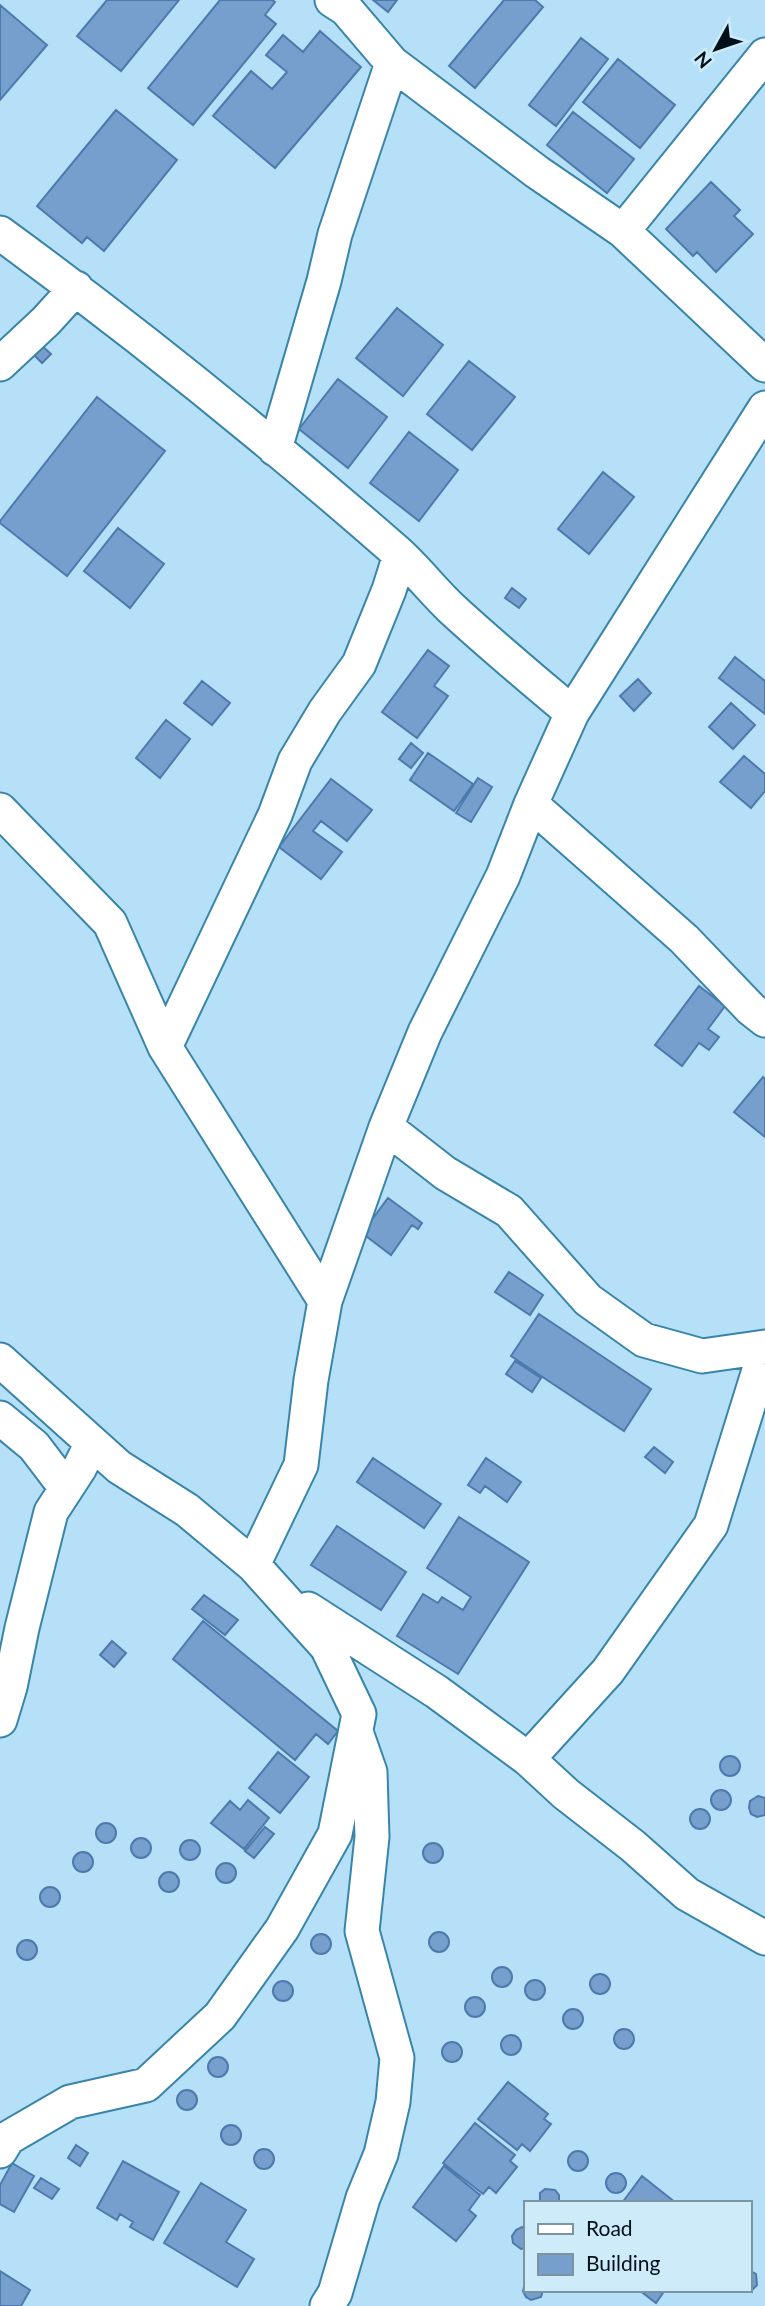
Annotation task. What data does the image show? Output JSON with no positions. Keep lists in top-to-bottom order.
{
  "legend": ["Road", "Building"],
  "north": "bottom left"
}
